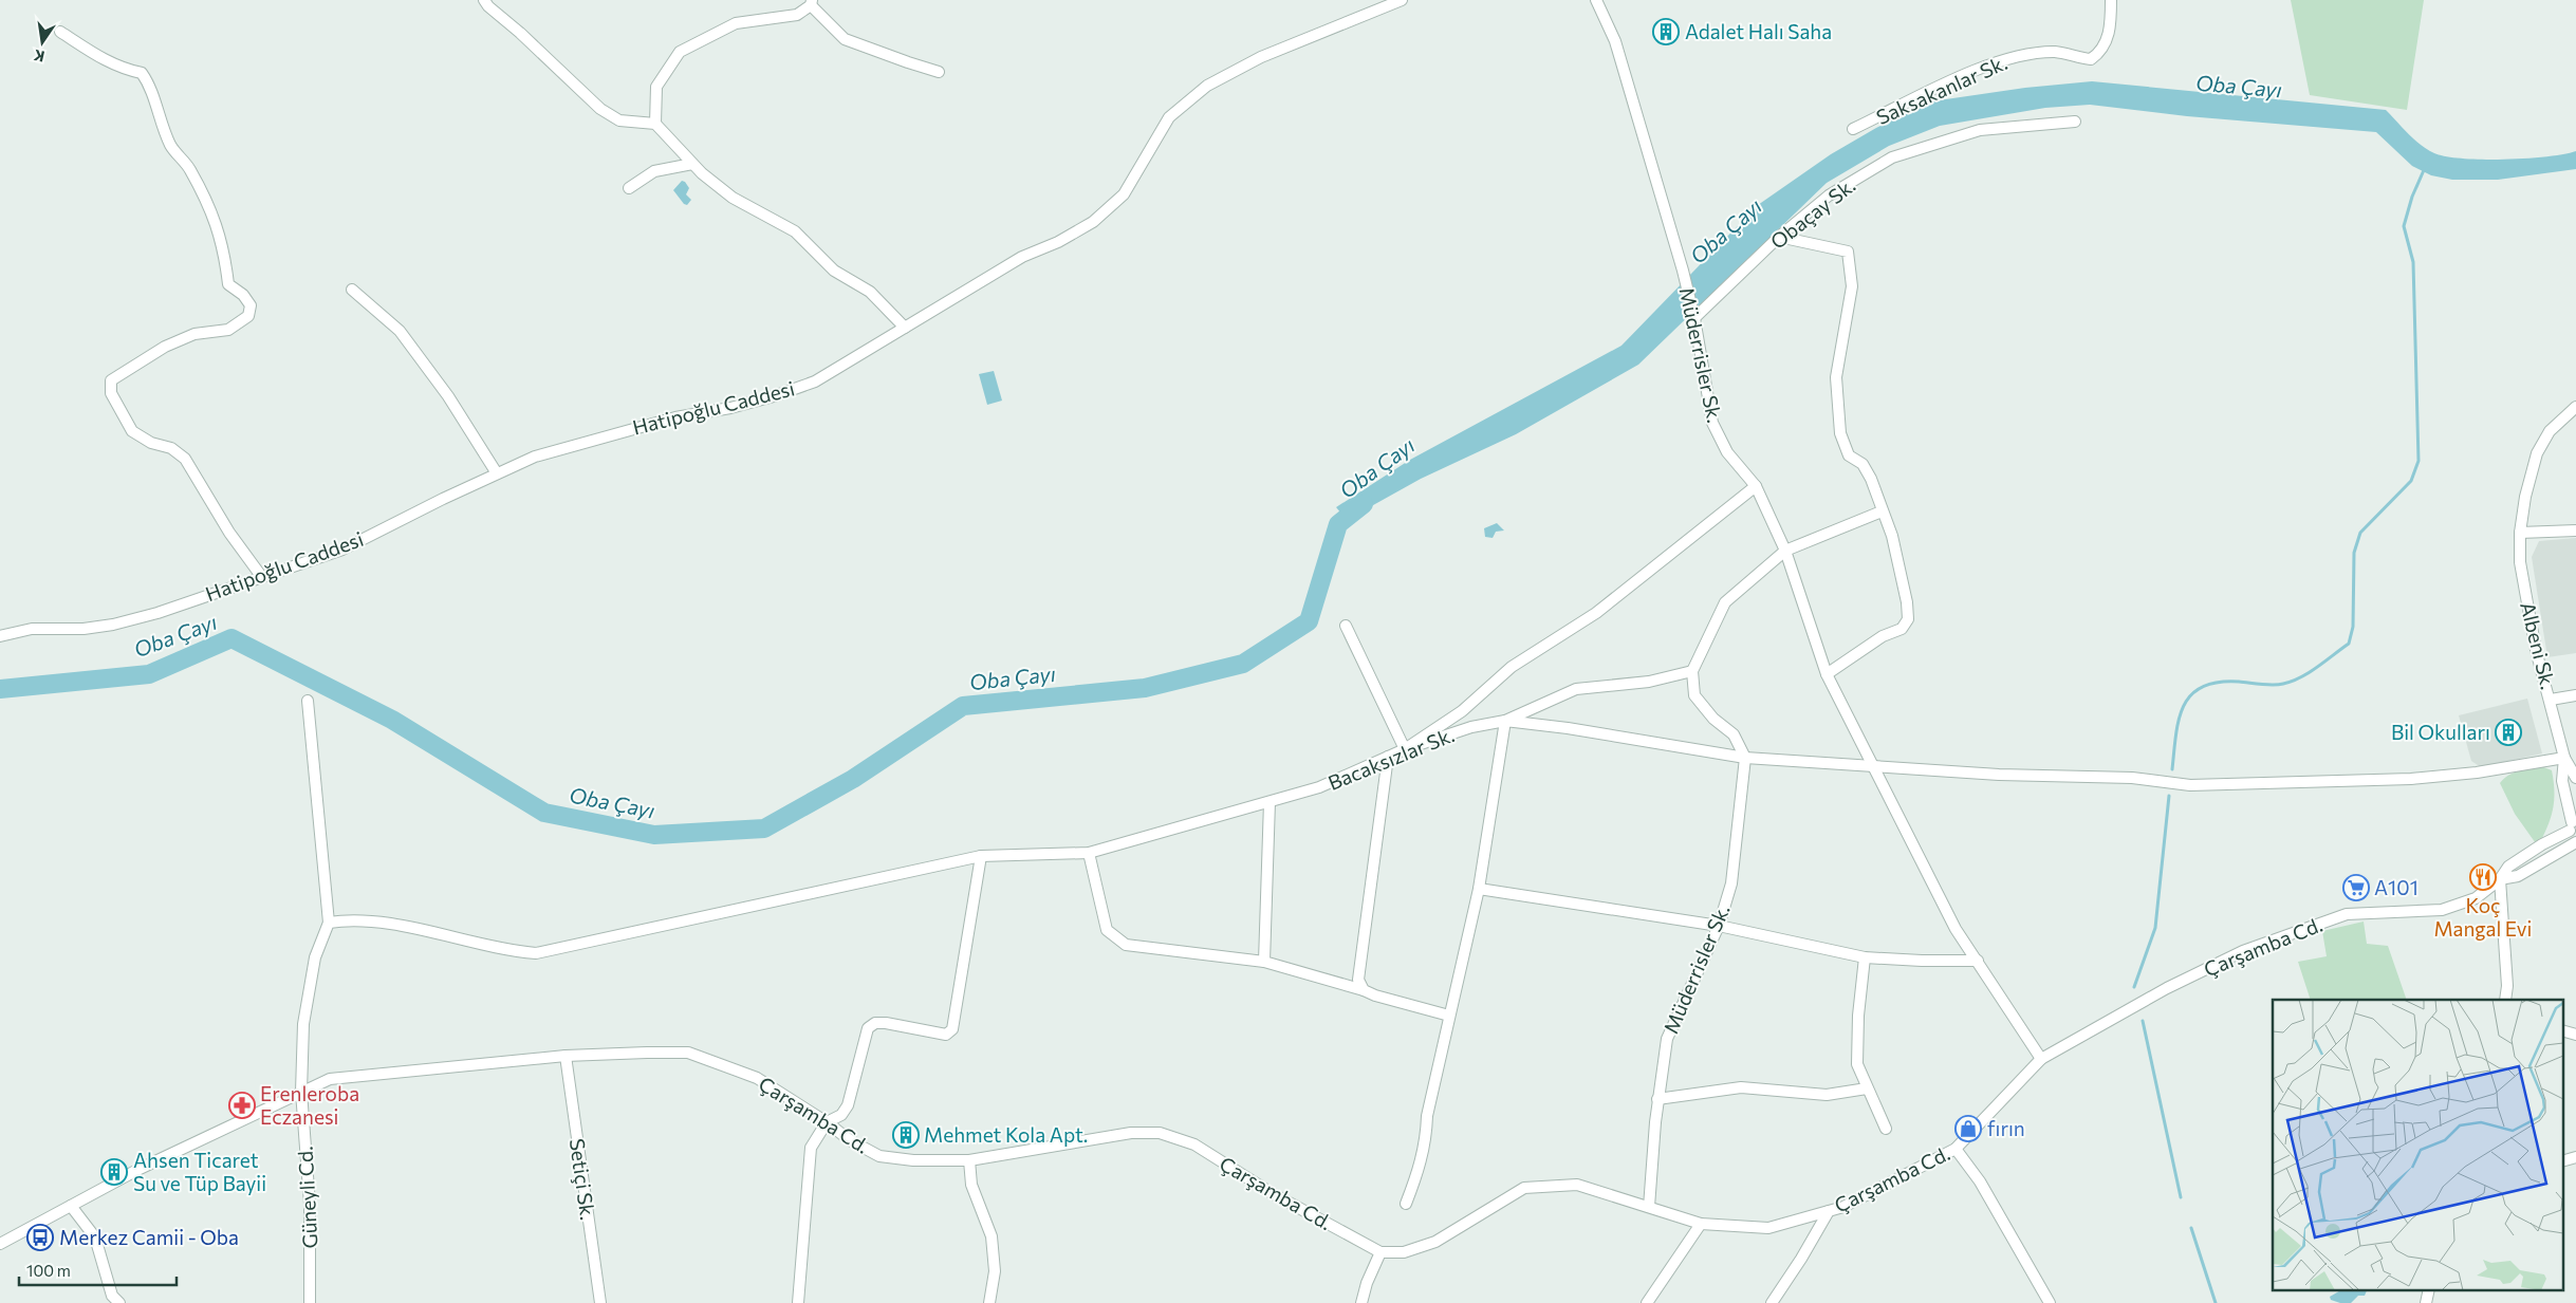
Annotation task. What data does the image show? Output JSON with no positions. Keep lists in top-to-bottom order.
{
  "streets": {
    "street": [
      "Saksakanlar Sk.",
      "Obaçay Sk.",
      "Müderrisler Sk.",
      "Hatipoğlu Caddesi",
      "Albeni Sk.",
      "Bacaksızlar Sk.",
      "Çarşamba Cd.",
      "Setiçi Sk.",
      "Güneyli Cd."
    ]
  },
  "crossings": [
    ["Obaçay Sk.", "Müderrisler Sk."],
    ["Müderrisler Sk.", "Çarşamba Cd."],
    ["Albeni Sk.", "Çarşamba Cd."],
    ["Bacaksızlar Sk.", "Güneyli Cd."],
    ["Çarşamba Cd.", "Setiçi Sk."],
    ["Çarşamba Cd.", "Güneyli Cd."]
  ],
  "water": ["Oba Çayı"],
  "places": {
    "building": [
      "Adalet Halı Saha",
      "Bil Okulları",
      "Mehmet Kola Apt.",
      "Ahsen Ticaret Su ve Tüp Bayii"
    ],
    "restaurant": ["Koç Mangal Evi"],
    "supermarket": ["A101"],
    "pharmacy": ["Erenleroba Eczanesi"],
    "shop": ["fırın"],
    "bus stop": ["Merkez Camii - Oba"]
  },
  "scale_bar": "100 m",
  "north": "bottom"
}
